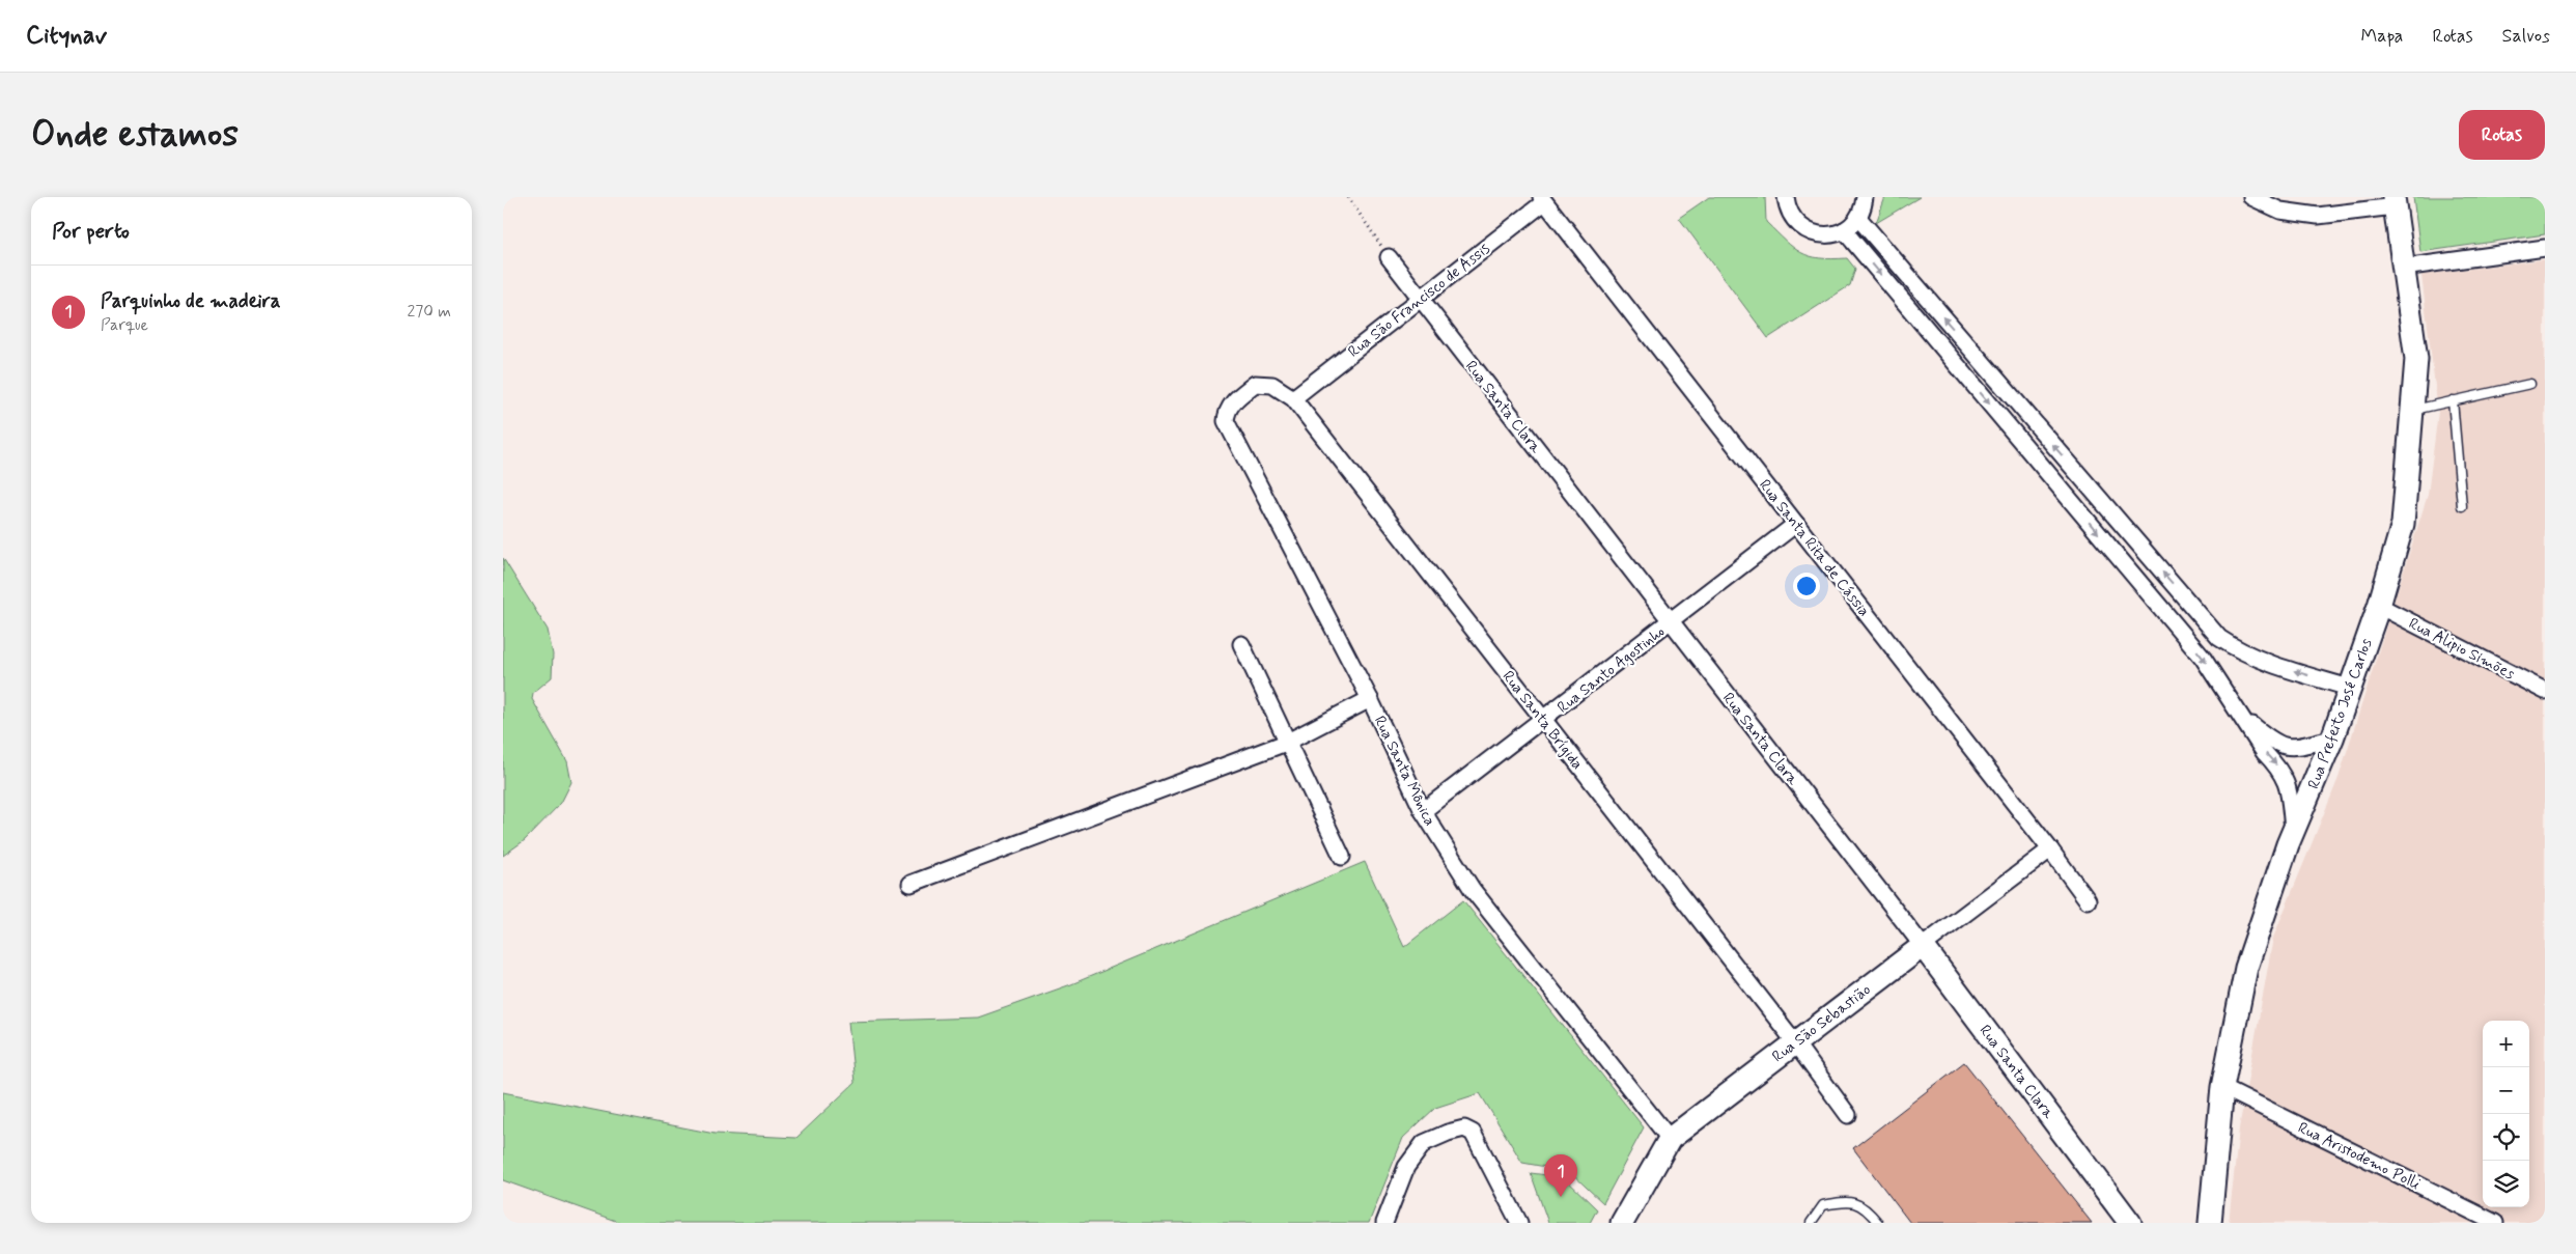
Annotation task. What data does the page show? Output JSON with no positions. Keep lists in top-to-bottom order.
{
  "streets": {
    "main road": ["Rua Santa Clara", "Rua Prefeito José Carlos", "Rua São Sebastião"],
    "street": [
      "Rua São Francisco de Assis",
      "Rua Santa Rita de Cássia",
      "Rua Alipio Simões",
      "Rua Santo Agostinho",
      "Rua Santa Brígida",
      "Rua Santa Mônica",
      "Rua Aristodemo Polli"
    ]
  },
  "crossings": [
    ["Rua São Francisco de Assis", "Rua Santa Clara"],
    ["Rua São Francisco de Assis", "Rua Santa Rita de Cássia"],
    ["Rua São Francisco de Assis", "Rua Santa Brígida"],
    ["Rua Santa Clara", "Rua Santo Agostinho"],
    ["Rua Santa Clara", "Rua São Sebastião"],
    ["Rua Santa Rita de Cássia", "Rua Santo Agostinho"],
    ["Rua Santa Rita de Cássia", "Rua São Sebastião"],
    ["Rua Alipio Simões", "Rua Prefeito José Carlos"],
    ["Rua Santo Agostinho", "Rua Santa Brígida"],
    ["Rua Santo Agostinho", "Rua Santa Mônica"],
    ["Rua Prefeito José Carlos", "Rua Aristodemo Polli"],
    ["Rua Santa Brígida", "Rua Santa Mônica"],
    ["Rua Santa Brígida", "Rua São Sebastião"],
    ["Rua Santa Mônica", "Rua São Sebastião"]
  ],
  "page": {
    "header": "Citynav",
    "nav": ["Mapa", "Rotas", "Salvos"],
    "buttons": "Rotas",
    "title": "Onde estamos",
    "heading": "Por perto",
    "list": [
      {
        "mark": "1",
        "name": "Parquinho de madeira",
        "note": "Parque",
        "value": "270 m"
      }
    ],
    "map_buttons": ["+", "−"],
    "pins": "1"
  }
}
